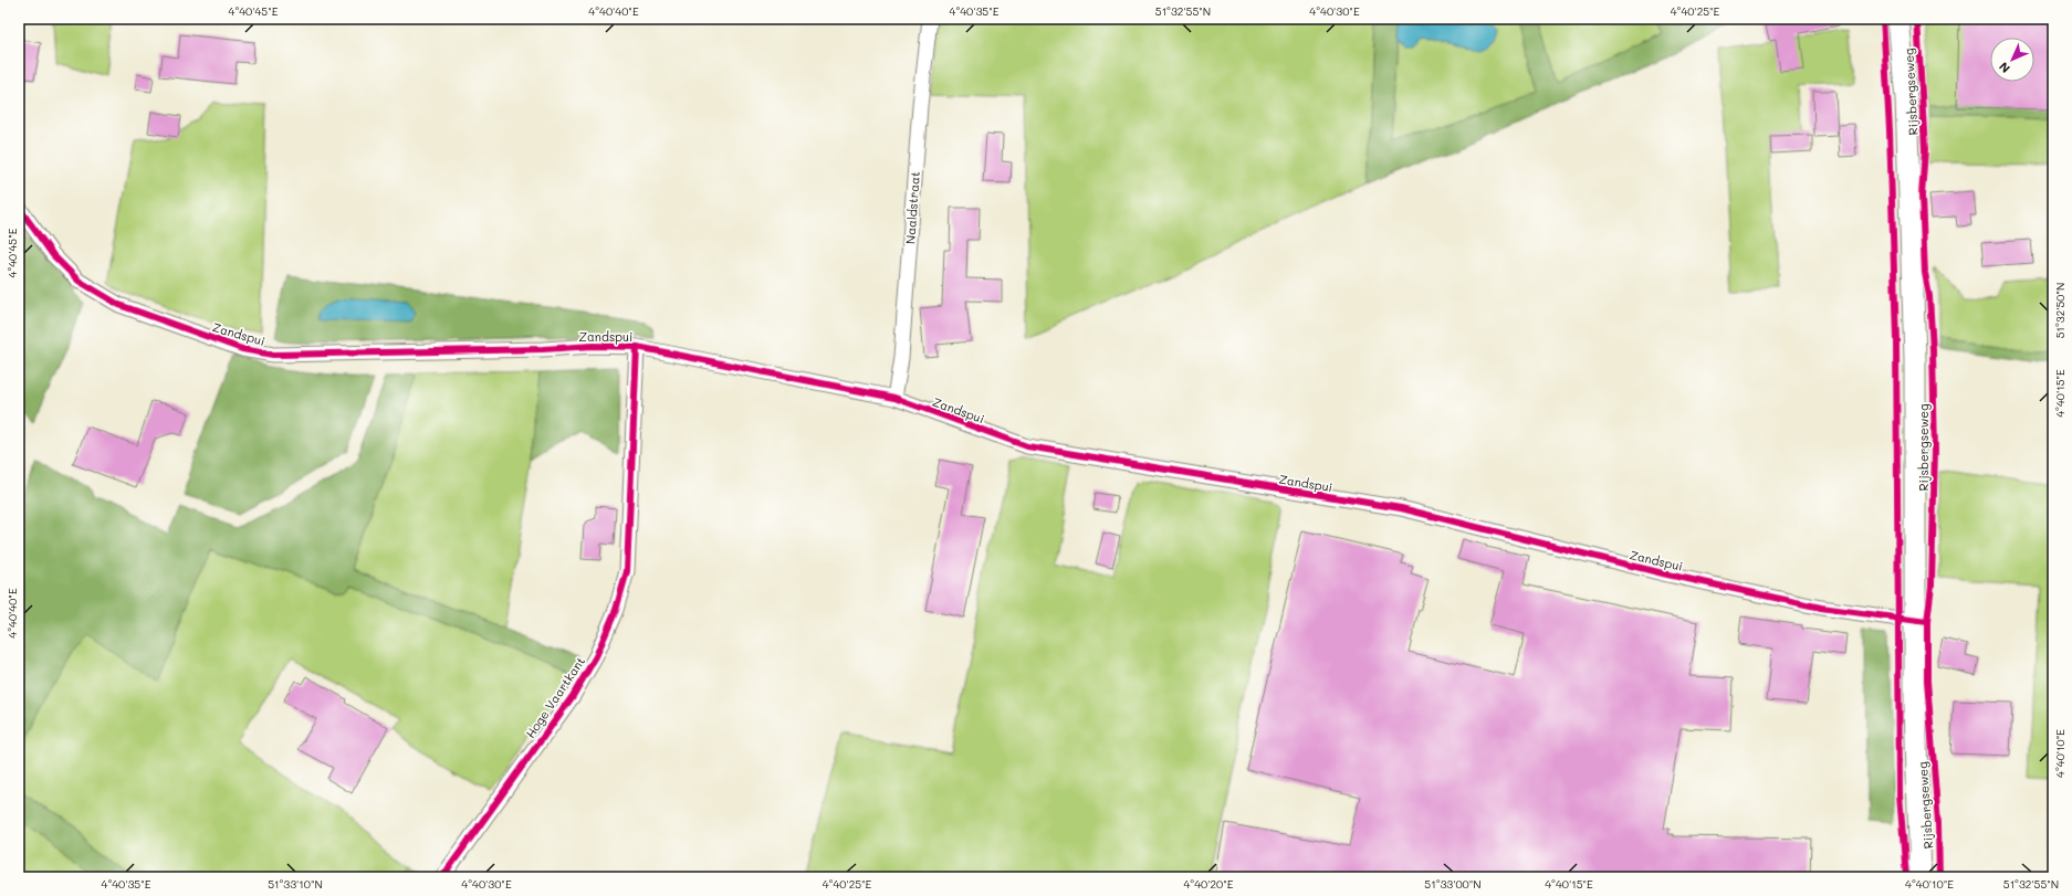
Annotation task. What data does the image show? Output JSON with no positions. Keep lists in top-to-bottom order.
{
  "streets": {
    "main road": ["Rijsbergseweg"],
    "street": ["Naaldstraat", "Zandspui", "Hoge Vaartkant"]
  },
  "crossings": [
    ["Rijsbergseweg", "Zandspui"],
    ["Naaldstraat", "Zandspui"],
    ["Zandspui", "Hoge Vaartkant"]
  ],
  "north": "bottom left",
  "coordinates": [
    "4°40'45\"E",
    "4°40'40\"E",
    "4°40'35\"E",
    "51°32'55\"N",
    "4°40'30\"E",
    "4°40'25\"E",
    "51°32'50\"N",
    "4°40'15\"E",
    "4°40'10\"E",
    "51°33'10\"N",
    "4°40'20\"E",
    "51°33'00\"N"
  ]
}
